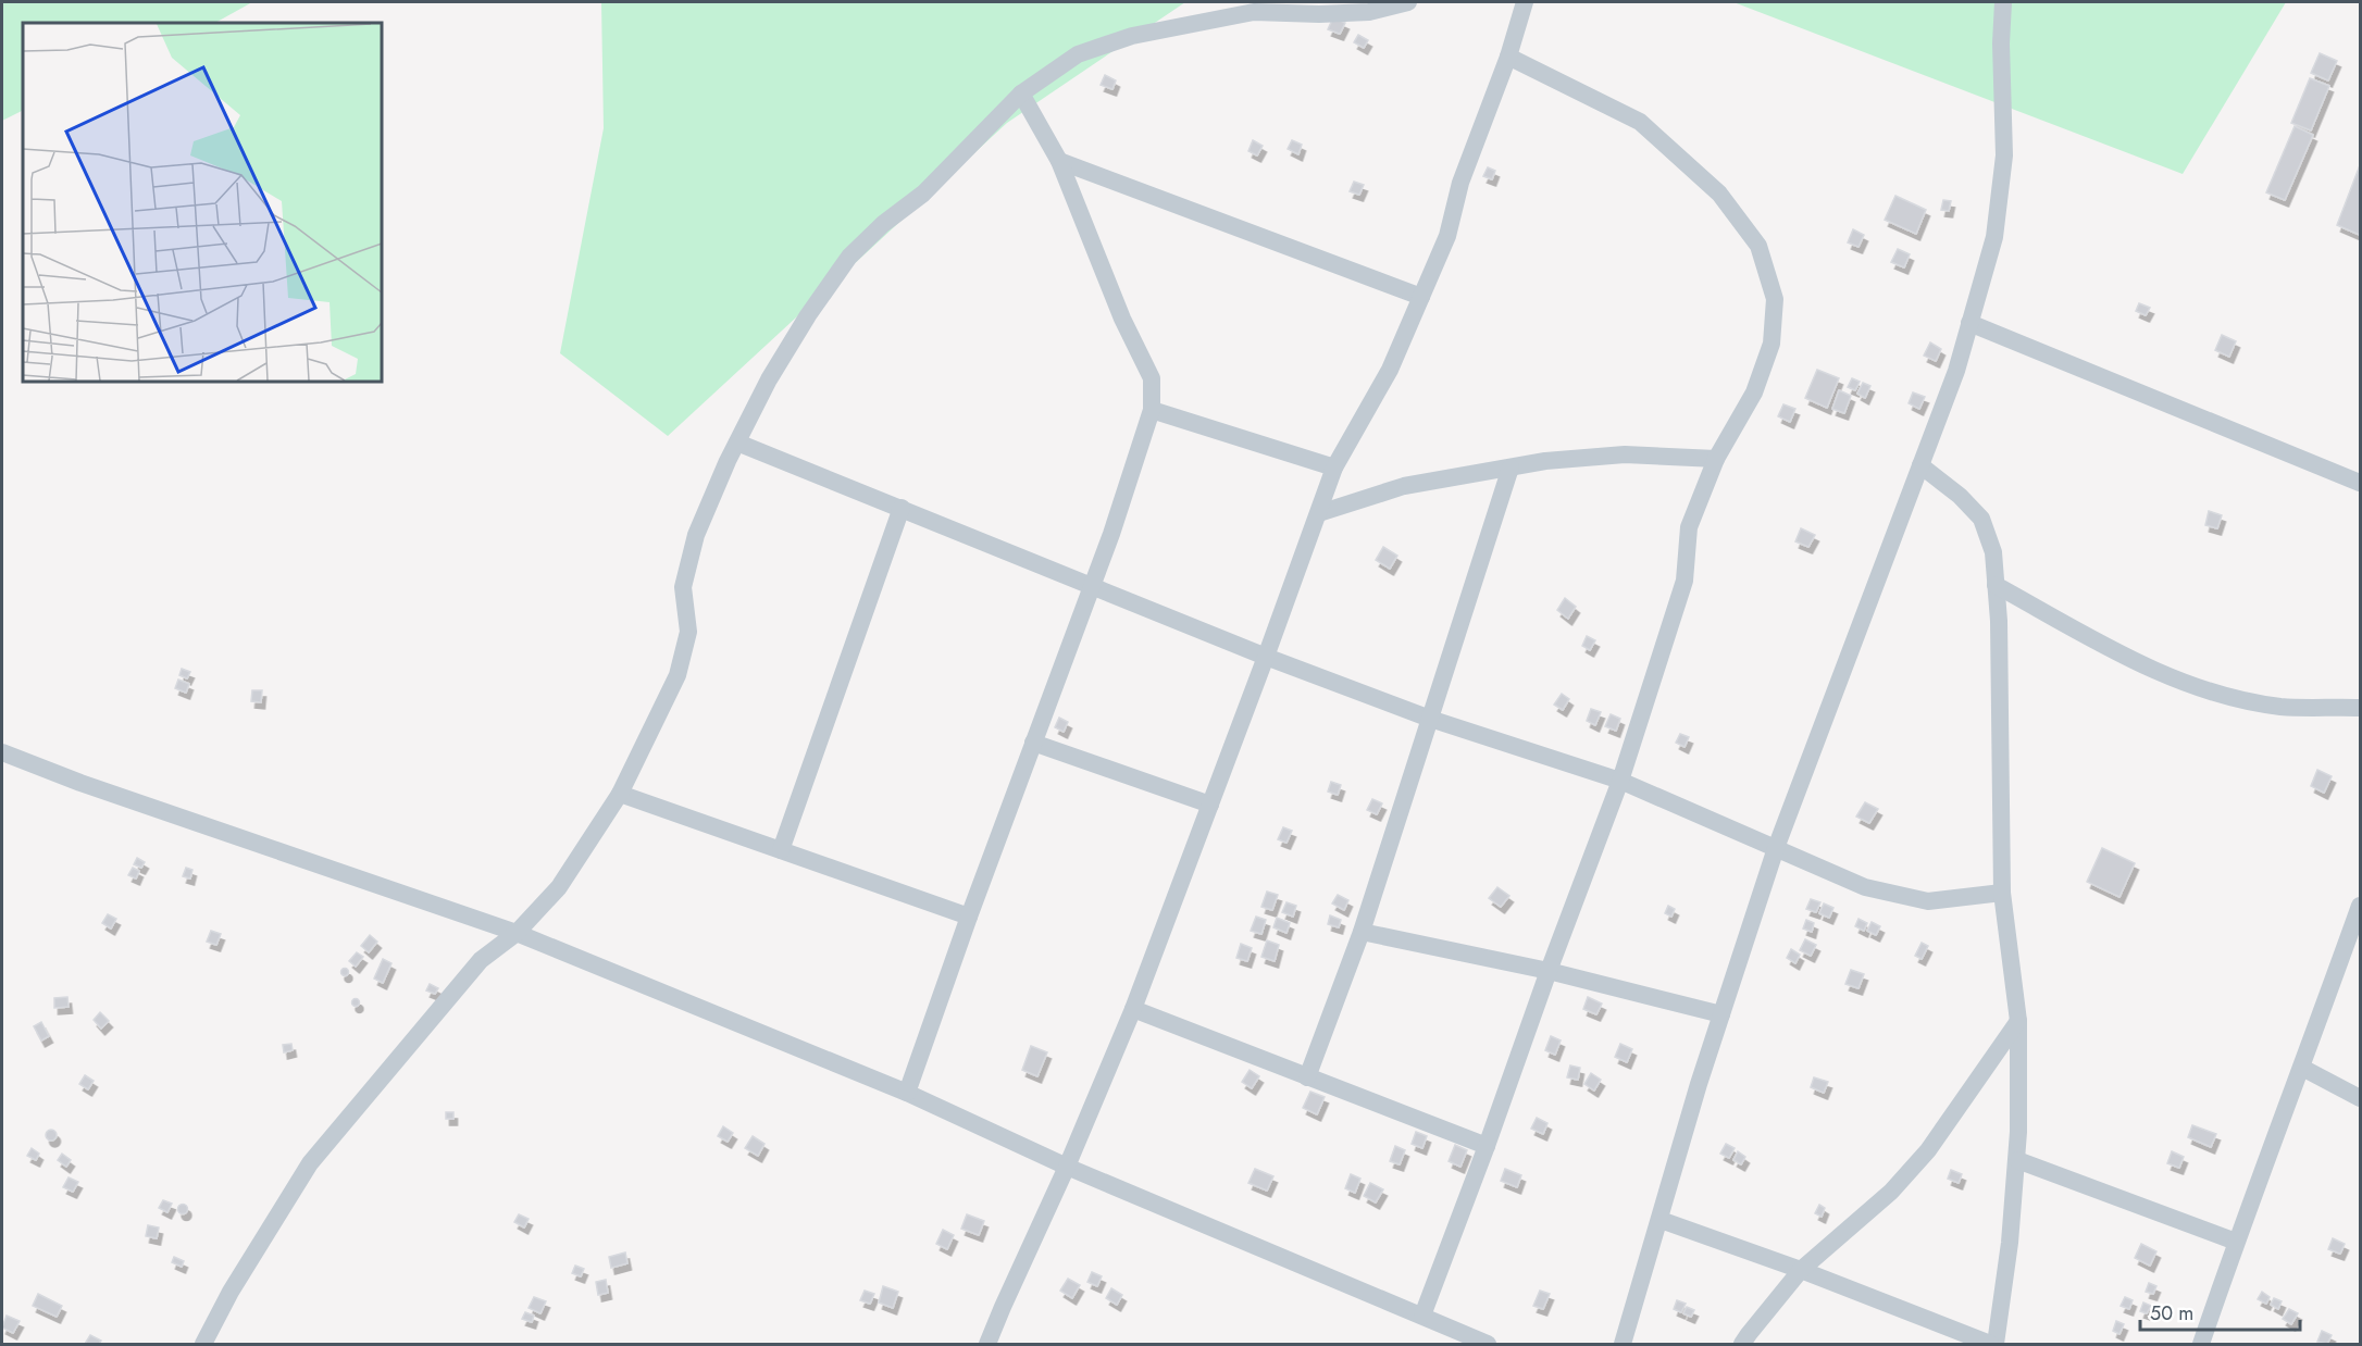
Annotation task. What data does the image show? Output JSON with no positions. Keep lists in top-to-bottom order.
{
  "scale_bar": "50 m"
}
